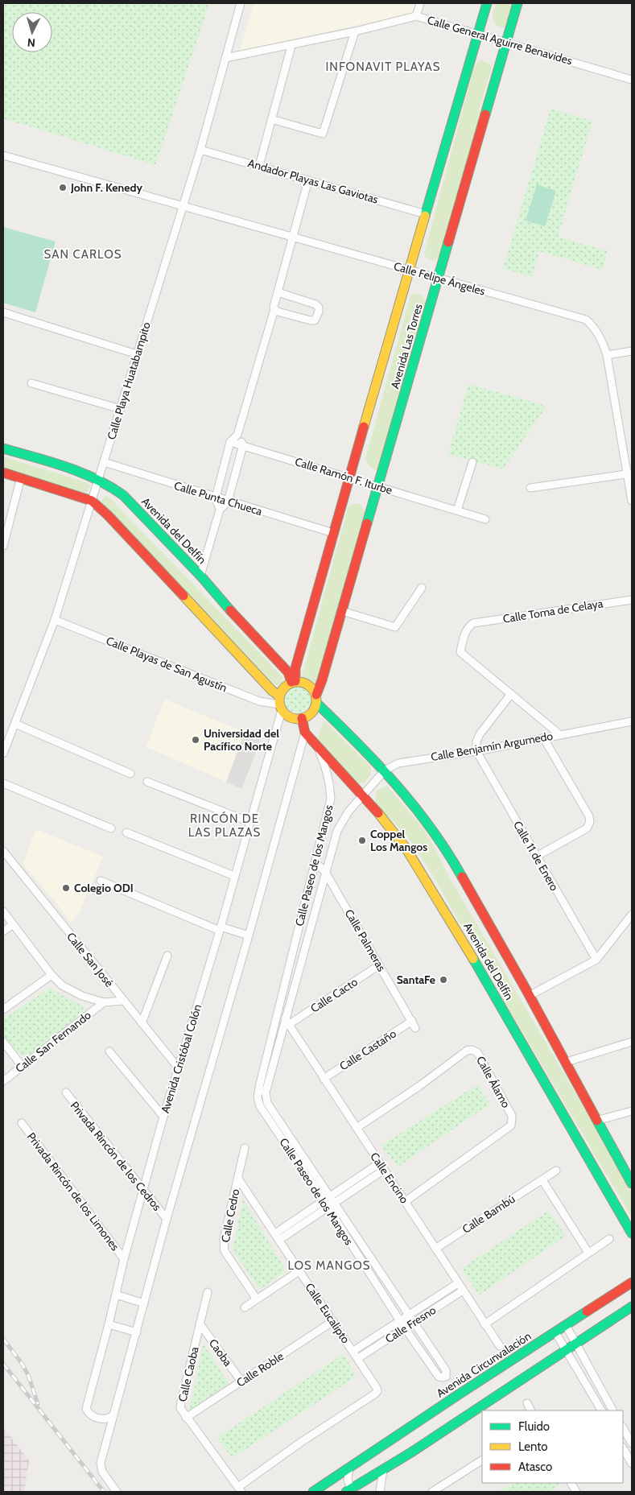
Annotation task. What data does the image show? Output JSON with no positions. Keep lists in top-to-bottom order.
{
  "streets": {
    "street": [
      "Calle General Aguirre Benavides",
      "Andador Playas Las Gaviotas",
      "Calle Felipe Ángeles",
      "Avenida Las Torres",
      "Calle Playa Huatabampito",
      "Calle Ramón F. Iturbe",
      "Calle Punta Chueca",
      "Avenida del Delfín",
      "Calle Toma de Celaya",
      "Calle Playas de San Agustín",
      "Calle Benjamín Argumedo",
      "Calle 11 de Enero",
      "Calle Paseo de los Mangos",
      "Calle Palmeras",
      "Calle San José",
      "Calle Cacto",
      "Calle San Fernando",
      "Calle Castaño",
      "Avenida Cristóbal Colón",
      "Calle Álamo",
      "Privada Rincón de los Cedros",
      "Calle Encino",
      "Privada Rincón de los Limones",
      "Calle Bambú",
      "Calle Cedro",
      "Calle Eucalipto",
      "Calle Fresno",
      "Caoba",
      "Avenida Circunvalación",
      "Calle Roble",
      "Calle Caoba"
    ]
  },
  "crossings": [
    ["Calle General Aguirre Benavides", "Avenida Las Torres"],
    ["Calle General Aguirre Benavides", "Calle Playa Huatabampito"],
    ["Andador Playas Las Gaviotas", "Avenida Las Torres"],
    ["Andador Playas Las Gaviotas", "Calle Playa Huatabampito"],
    ["Calle Felipe Ángeles", "Avenida Las Torres"],
    ["Calle Felipe Ángeles", "Calle Playa Huatabampito"],
    ["Avenida Las Torres", "Calle Ramón F. Iturbe"],
    ["Avenida Las Torres", "Calle Punta Chueca"],
    ["Avenida Las Torres", "Avenida del Delfín"],
    ["Avenida Las Torres", "Calle Playas de San Agustín"],
    ["Avenida Las Torres", "Avenida Cristóbal Colón"],
    ["Calle Playa Huatabampito", "Calle Punta Chueca"],
    ["Calle Playa Huatabampito", "Avenida del Delfín"],
    ["Calle Playa Huatabampito", "Calle Playas de San Agustín"],
    ["Avenida del Delfín", "Calle Playas de San Agustín"],
    ["Avenida del Delfín", "Calle Benjamín Argumedo"],
    ["Avenida del Delfín", "Calle Paseo de los Mangos"],
    ["Avenida del Delfín", "Avenida Cristóbal Colón"],
    ["Calle Playas de San Agustín", "Avenida Cristóbal Colón"],
    ["Calle Benjamín Argumedo", "Calle 11 de Enero"],
    ["Calle Benjamín Argumedo", "Calle Paseo de los Mangos"],
    ["Calle Paseo de los Mangos", "Calle Palmeras"],
    ["Calle Paseo de los Mangos", "Calle Cacto"],
    ["Calle Paseo de los Mangos", "Calle Encino"],
    ["Calle Paseo de los Mangos", "Calle Fresno"],
    ["Calle Palmeras", "Calle Cacto"],
    ["Calle Palmeras", "Calle Castaño"],
    ["Calle San José", "Avenida Cristóbal Colón"],
    ["Calle Cacto", "Calle Encino"],
    ["Calle Castaño", "Calle Encino"],
    ["Avenida Cristóbal Colón", "Privada Rincón de los Cedros"],
    ["Avenida Cristóbal Colón", "Privada Rincón de los Limones"],
    ["Calle Álamo", "Calle Encino"],
    ["Calle Encino", "Calle Bambú"],
    ["Calle Encino", "Calle Fresno"],
    ["Calle Cedro", "Calle Eucalipto"],
    ["Calle Eucalipto", "Calle Fresno"],
    ["Calle Eucalipto", "Calle Roble"],
    ["Calle Eucalipto", "Calle Caoba"],
    ["Caoba", "Calle Roble"],
    ["Caoba", "Calle Caoba"],
    ["Calle Roble", "Calle Caoba"]
  ],
  "districts": [
    "INFONAVIT PLAYAS",
    "SAN CARLOS",
    "RINCÓN DE LAS PLAZAS",
    "LOS MANGOS"
  ],
  "places": [
    "John F. Kenedy",
    "Universidad del Pacífico Norte",
    "Coppel Los Mangos",
    "Colegio ODI",
    "SantaFe"
  ],
  "legend": ["Fluido", "Lento", "Atasco"],
  "north": "bottom"
}
